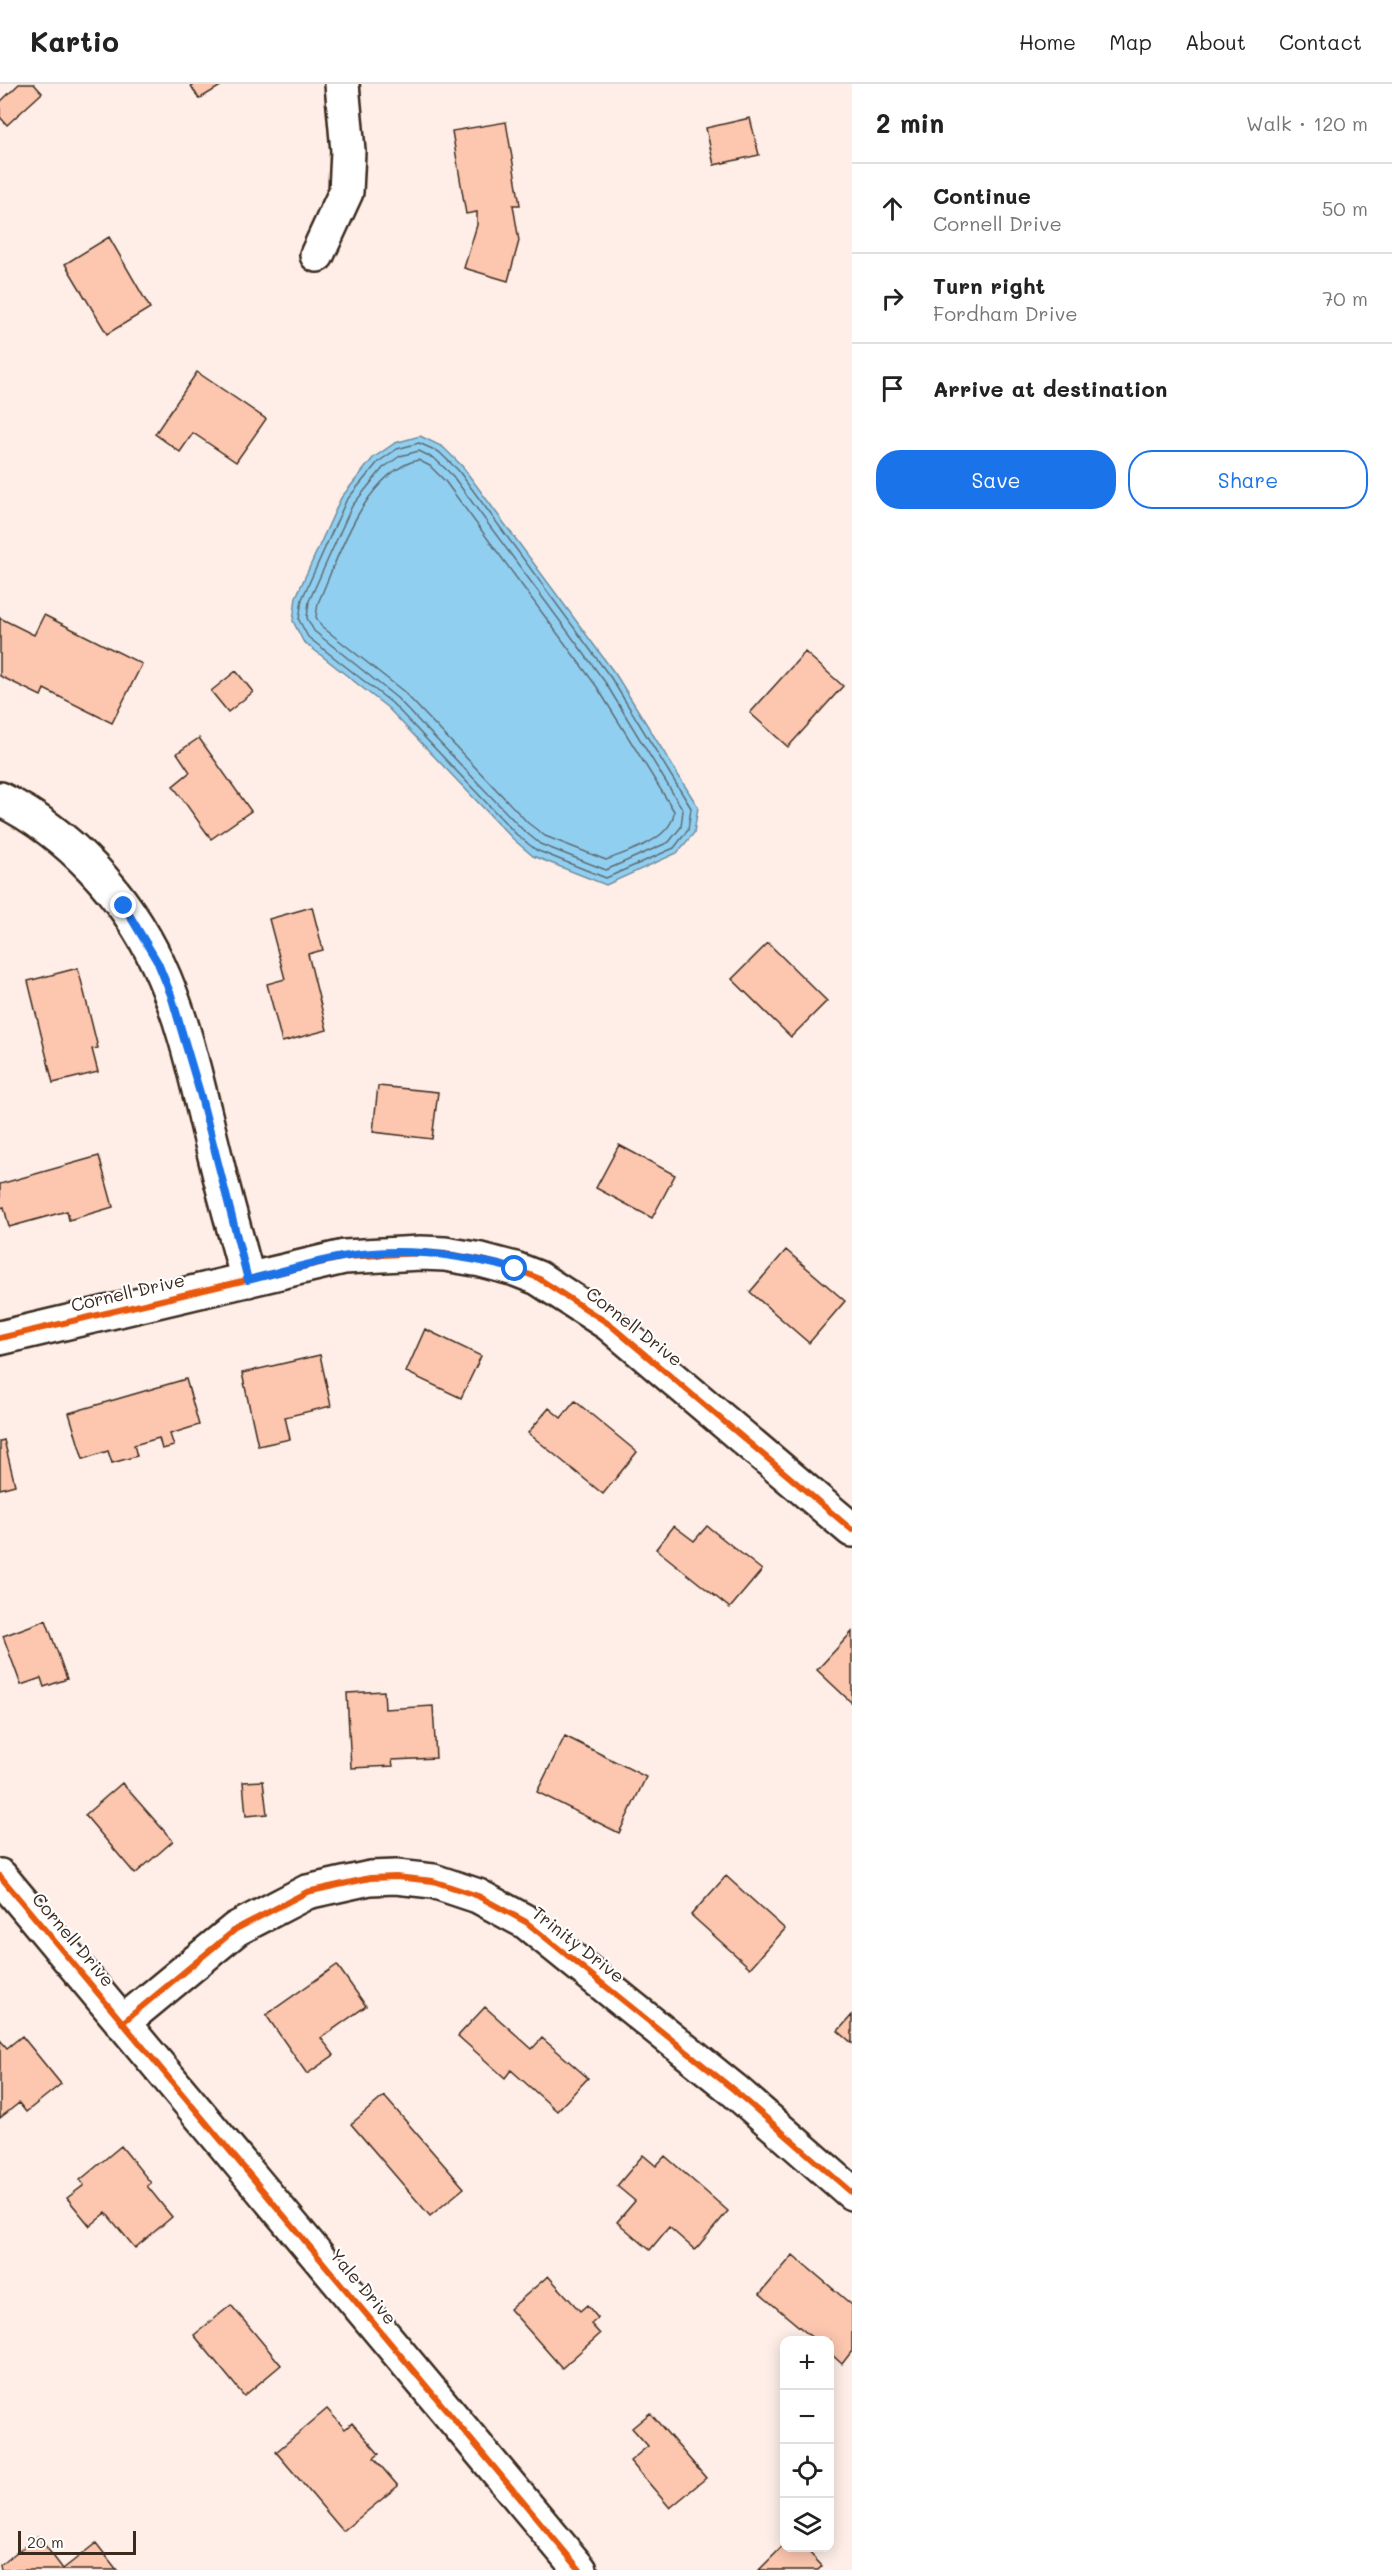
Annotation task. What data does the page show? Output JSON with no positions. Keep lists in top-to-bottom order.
{
  "streets": {
    "street": ["Cornell Drive", "Trinity Drive", "Yale Drive"]
  },
  "crossings": [
    ["Cornell Drive", "Trinity Drive"],
    ["Cornell Drive", "Yale Drive"],
    ["Trinity Drive", "Yale Drive"]
  ],
  "scale_bar": "20 m",
  "page": {
    "header": "Kartio",
    "nav": [
      "Home",
      "Map",
      "About",
      "Contact"
    ],
    "heading": ["2 min", "Walk · 120 m"],
    "list": [
      ["Continue", "Cornell Drive", "50 m"],
      ["Turn right", "Fordham Drive", "70 m"],
      "Arrive at destination"
    ],
    "buttons": ["Save", "Share"],
    "map_buttons": ["+", "−"],
    "scale": "20 m"
  }
}
